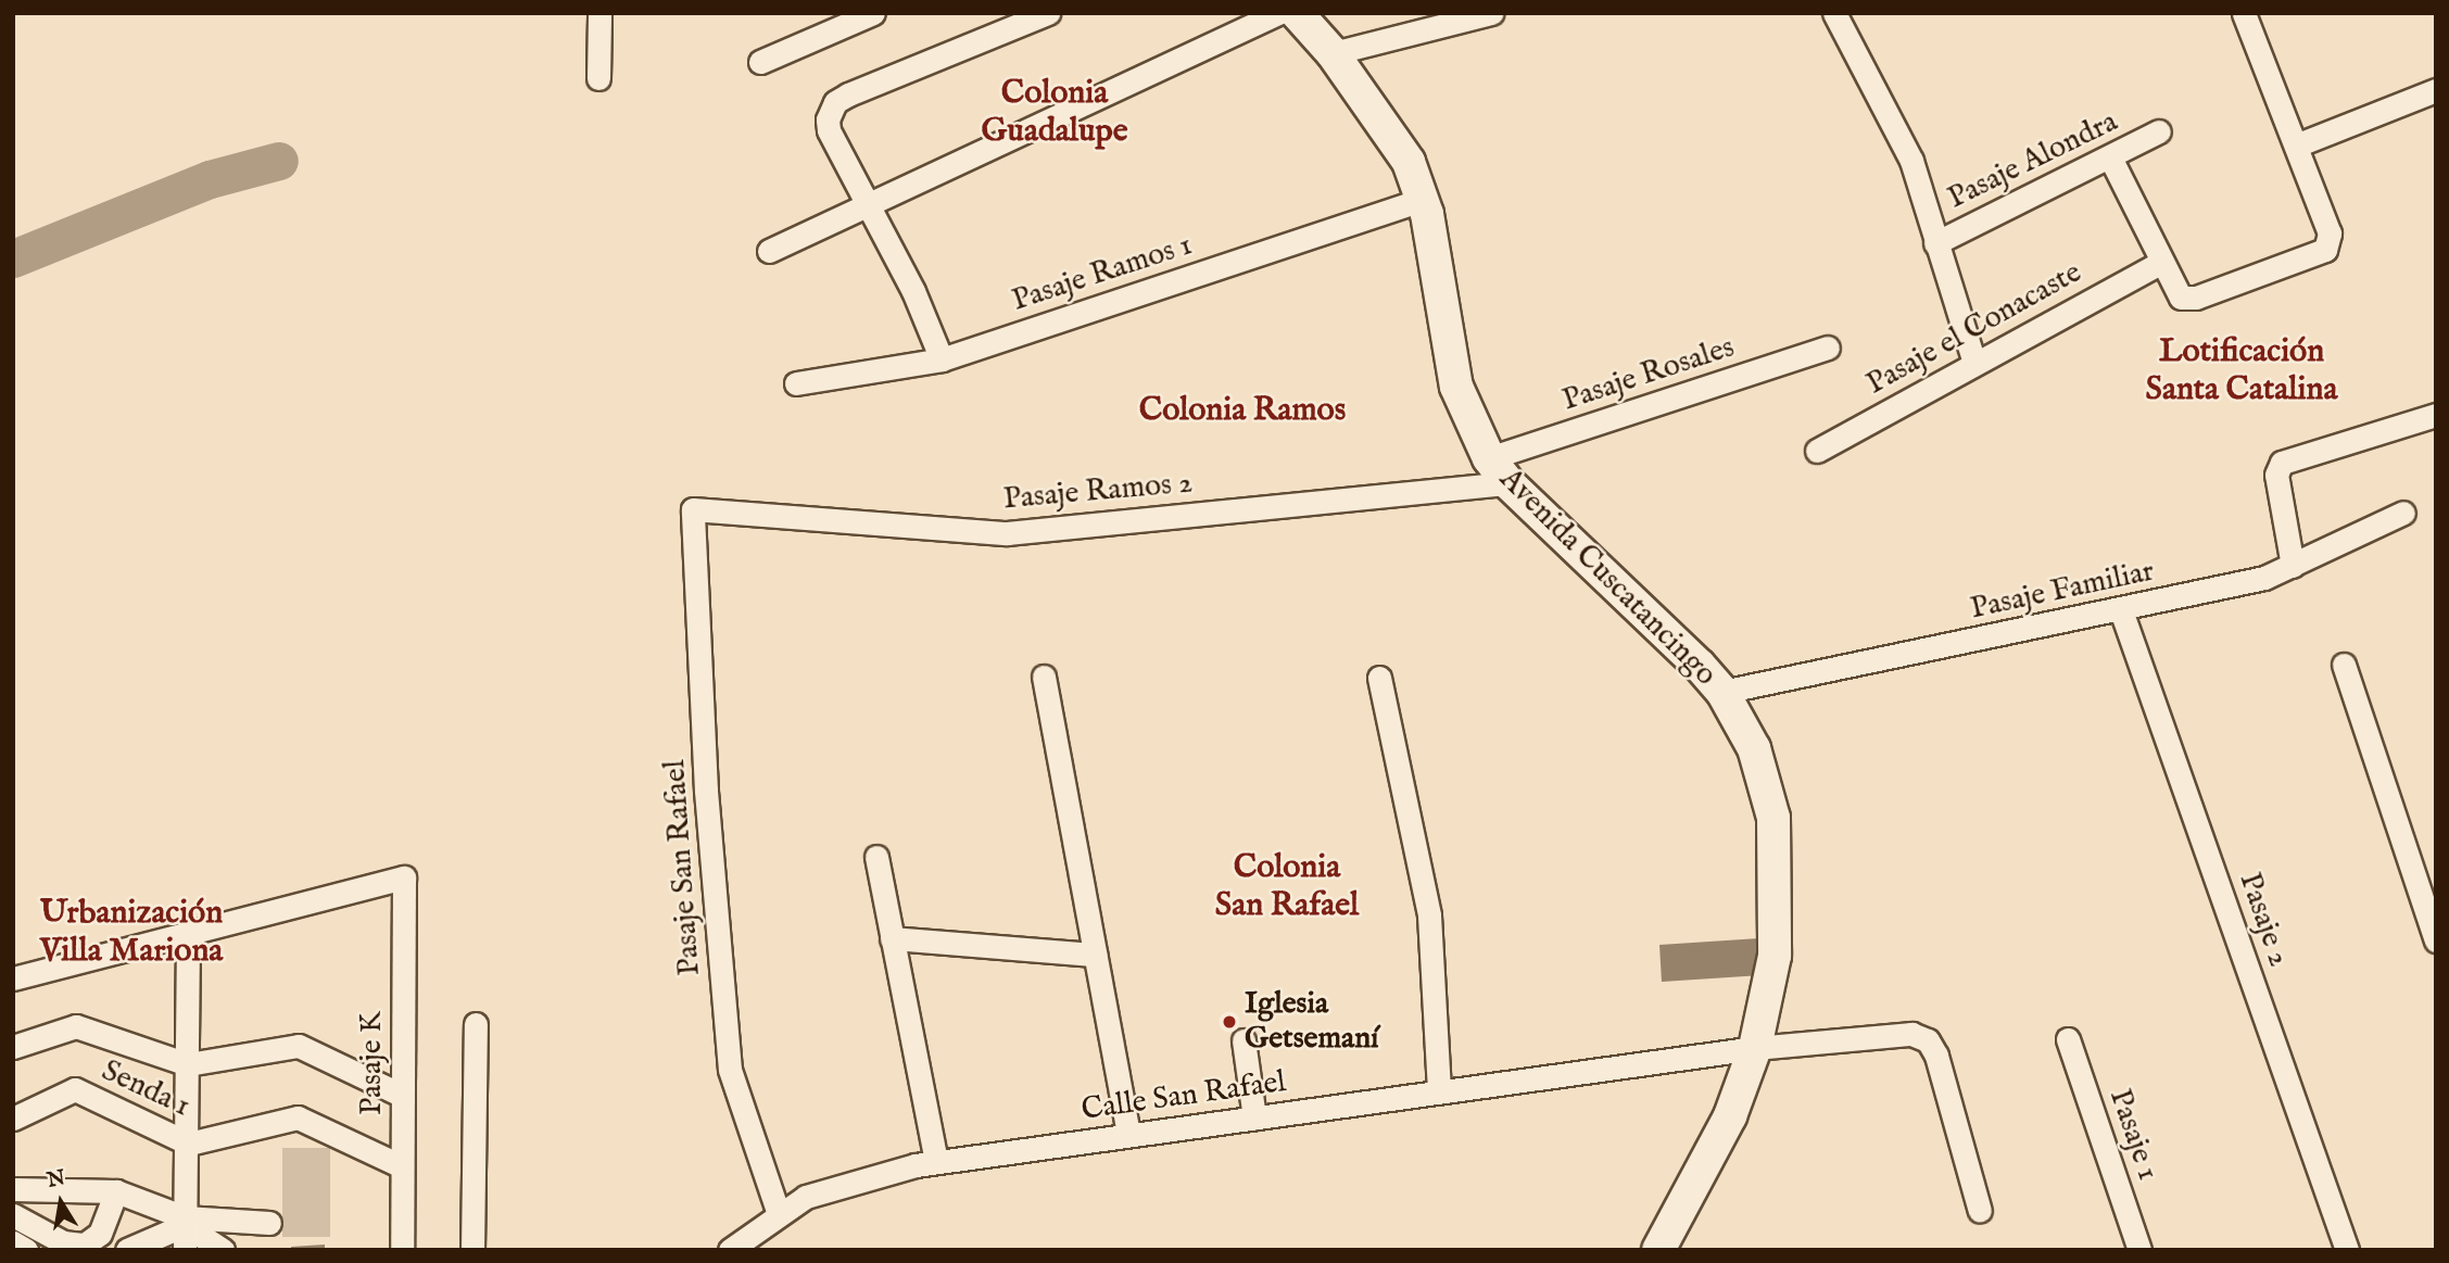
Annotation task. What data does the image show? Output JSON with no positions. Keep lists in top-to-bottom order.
{
  "streets": {
    "street": [
      "Pasaje Alondra",
      "Pasaje Ramos 1",
      "Pasaje el Conacaste",
      "Pasaje Rosales",
      "Pasaje Ramos 2",
      "Avenida Cuscatancingo",
      "Pasaje Familiar",
      "Pasaje San Rafael",
      "Pasaje 2",
      "Pasaje K",
      "Senda 1",
      "Calle San Rafael",
      "Pasaje 1"
    ]
  },
  "crossings": [
    ["Pasaje Ramos 1", "Avenida Cuscatancingo"],
    ["Pasaje Rosales", "Pasaje Ramos 2"],
    ["Pasaje Rosales", "Avenida Cuscatancingo"],
    ["Pasaje Ramos 2", "Avenida Cuscatancingo"],
    ["Pasaje Ramos 2", "Pasaje San Rafael"],
    ["Avenida Cuscatancingo", "Pasaje Familiar"],
    ["Avenida Cuscatancingo", "Calle San Rafael"],
    ["Pasaje Familiar", "Pasaje 2"],
    ["Pasaje San Rafael", "Calle San Rafael"]
  ],
  "districts": [
    "Colonia Guadalupe",
    "Lotificación Santa Catalina",
    "Colonia Ramos",
    "Colonia San Rafael",
    "Urbanización Villa Mariona"
  ],
  "places": ["Iglesia Getsemaní"],
  "north": "top"
}
